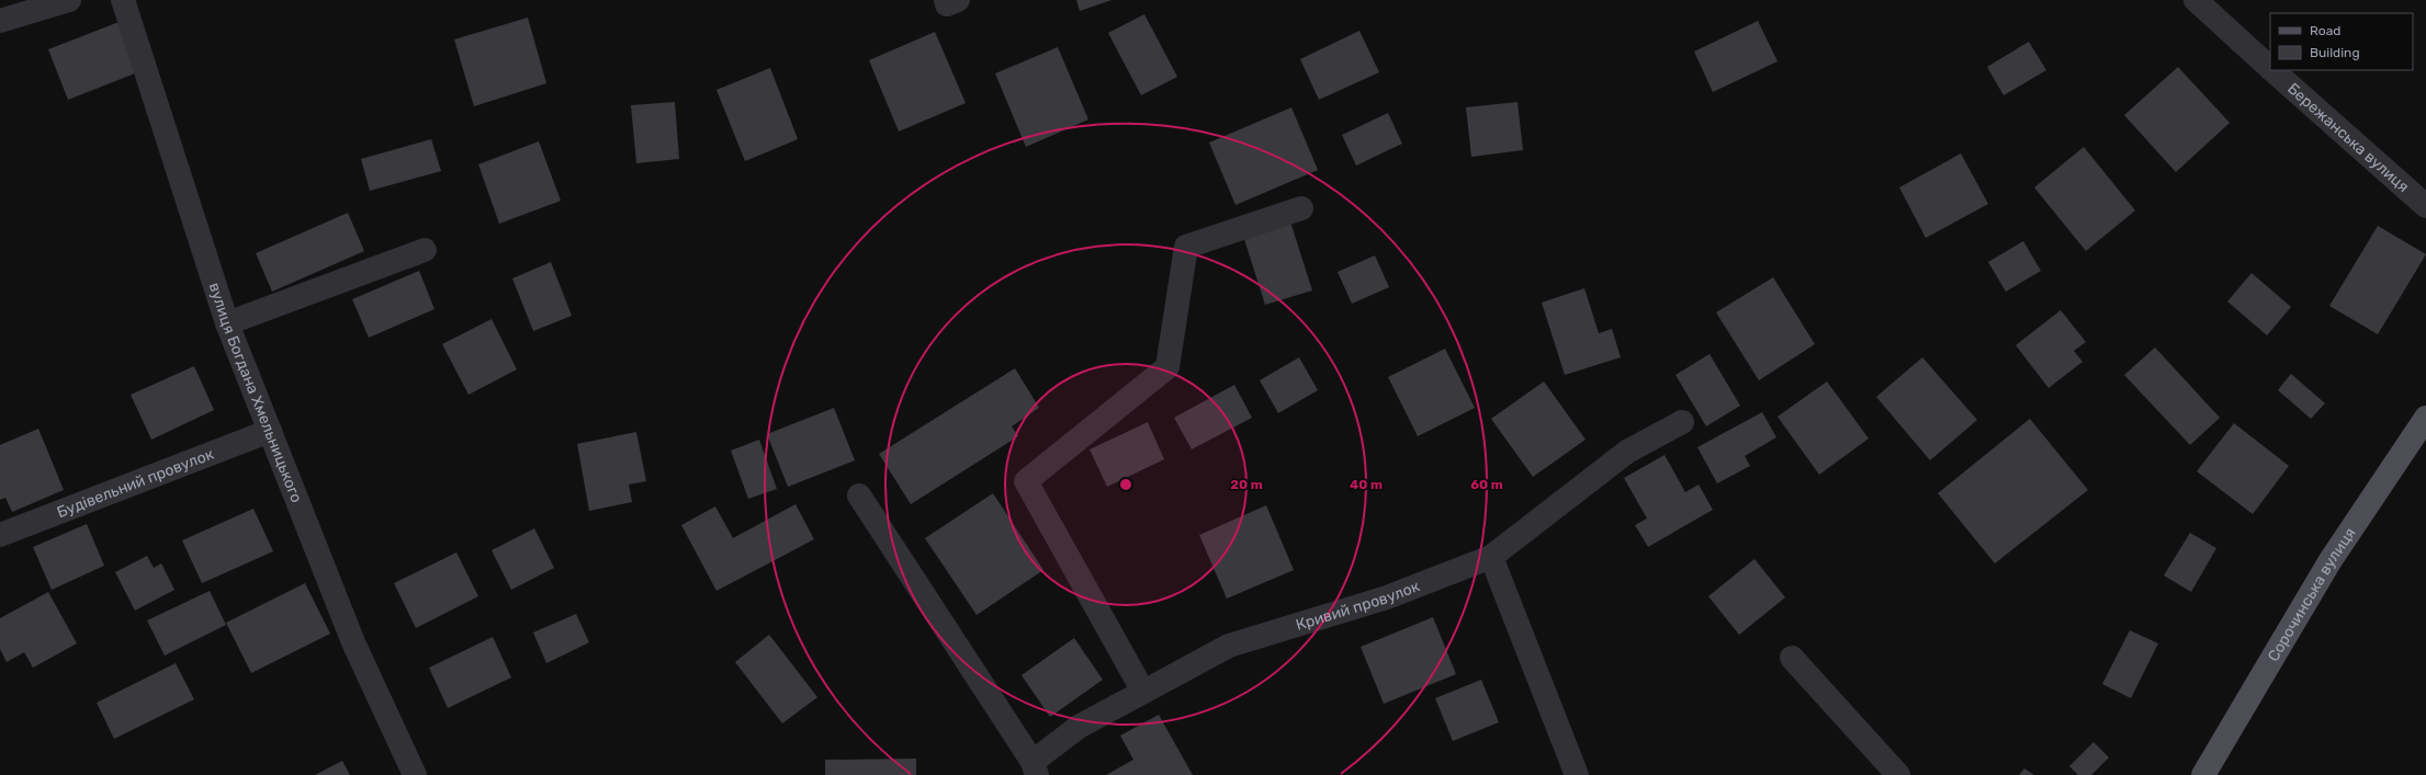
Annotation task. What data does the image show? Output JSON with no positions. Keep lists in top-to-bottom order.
{
  "streets": {
    "main road": ["Сорочинська вулиця"],
    "street": [
      "Бережанська вулиця",
      "вулиця Богдана Хмельницького",
      "Будівельний провулок",
      "Кривий провулок"
    ]
  },
  "crossings": [
    ["вулиця Богдана Хмельницького", "Будівельний провулок"]
  ],
  "legend": ["Road", "Building"],
  "rings": ["20 m", "40 m", "60 m"]
}
